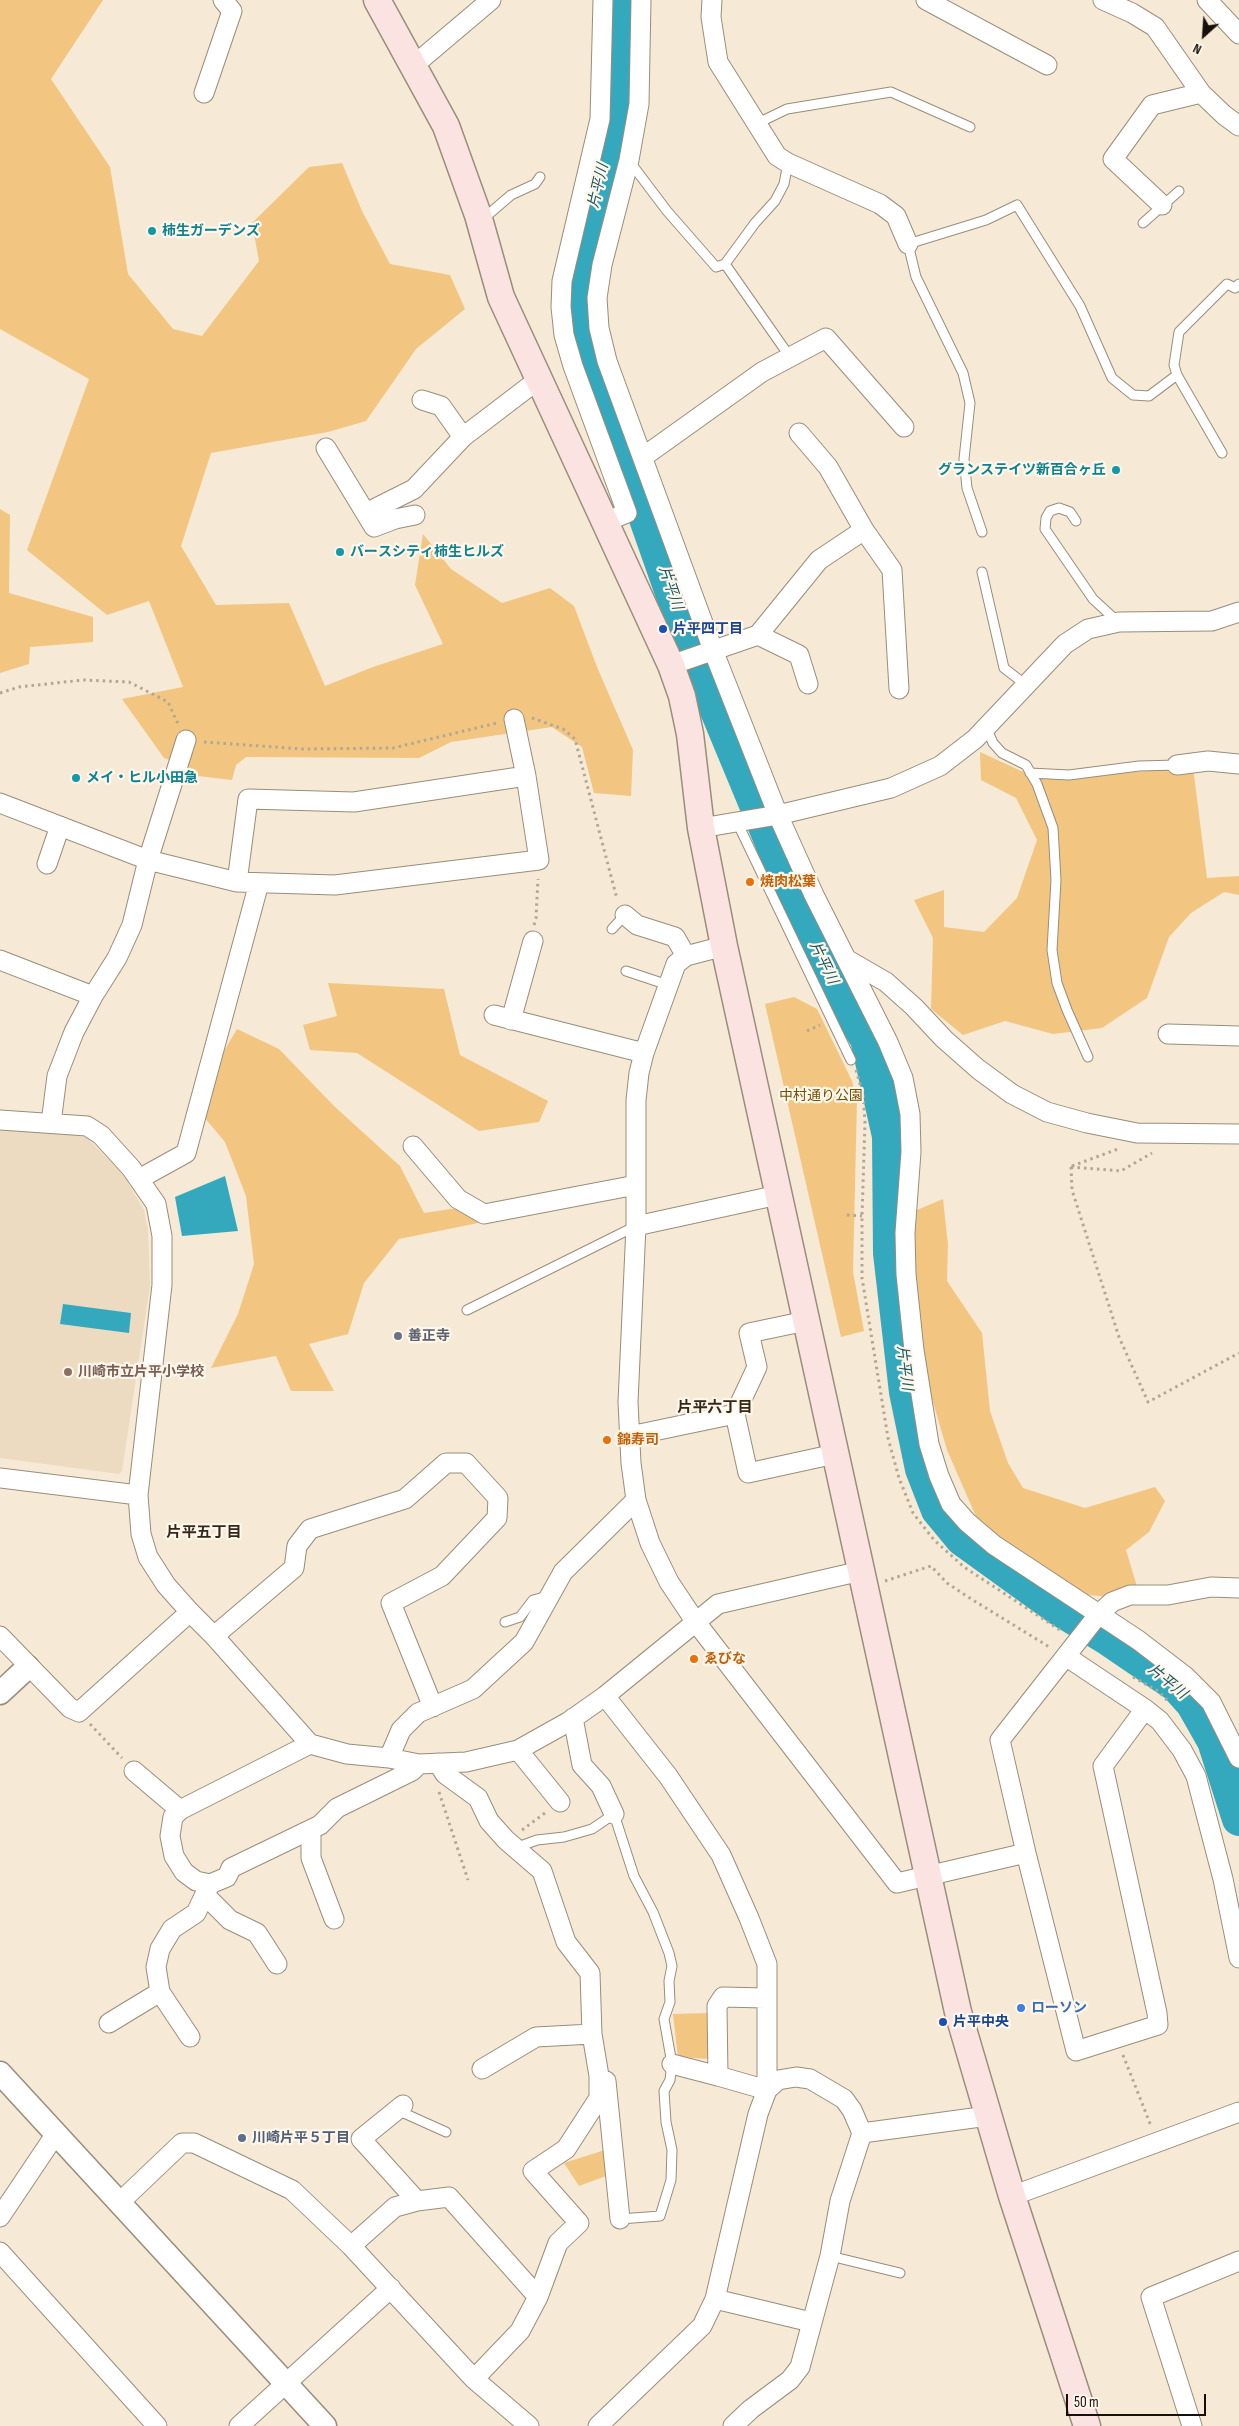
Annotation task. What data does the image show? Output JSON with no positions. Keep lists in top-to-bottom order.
{
  "districts": ["片平六丁目", "片平五丁目"],
  "water": ["片平川"],
  "parks": ["中村通り公園"],
  "places": [
    "柿生ガーデンズ",
    "グランステイツ新百合ヶ丘",
    "バースシティ柿生ヒルズ",
    "片平四丁目",
    "メイ・ヒル小田急",
    "焼肉松葉",
    "善正寺",
    "川崎市立片平小学校",
    "錦寿司",
    "ゑびな",
    "ローソン",
    "片平中央",
    "川崎片平５丁目"
  ],
  "scale_bar": "50 m",
  "north": "bottom left"
}
